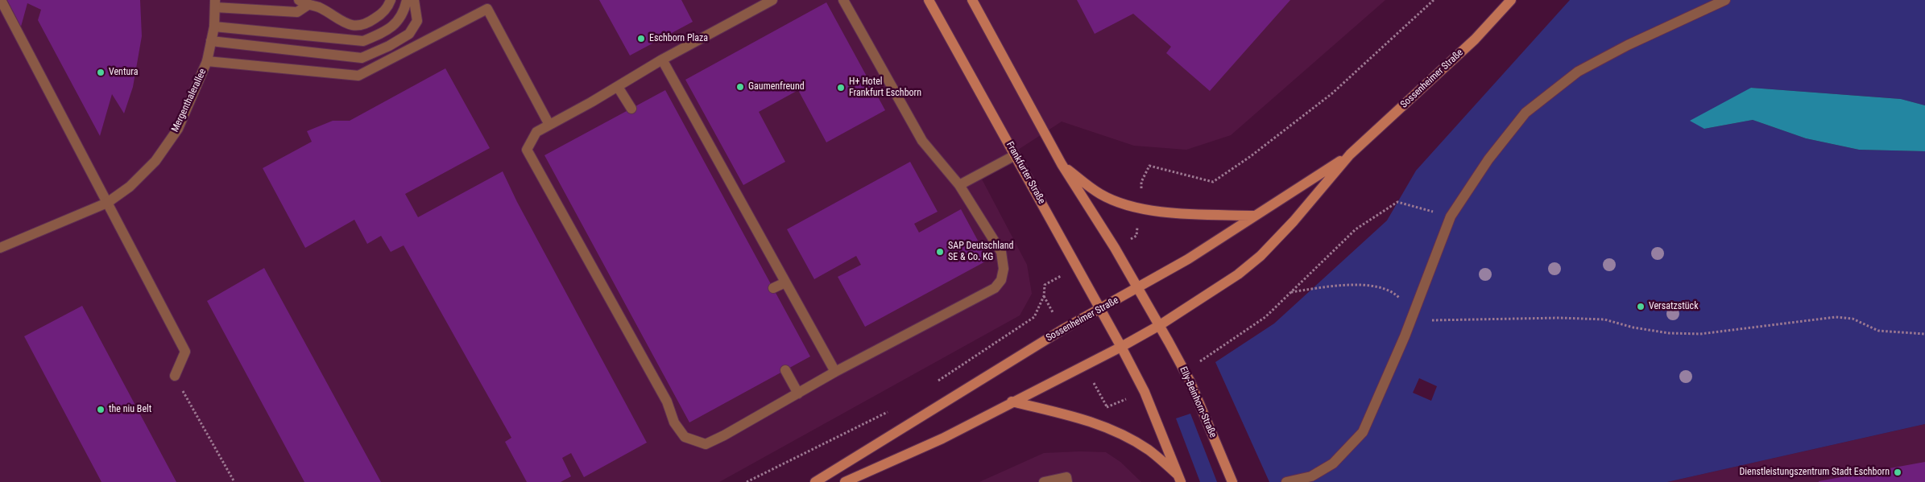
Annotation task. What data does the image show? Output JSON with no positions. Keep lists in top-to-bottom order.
{
  "streets": {
    "street": [
      "Sossenheimer Straße",
      "Mergenthalerallee",
      "Frankfurter Straße",
      "Elly-Beinhorn-Straße"
    ]
  },
  "crossings": [
    ["Sossenheimer Straße", "Frankfurter Straße"],
    ["Sossenheimer Straße", "Elly-Beinhorn-Straße"]
  ],
  "places": [
    "Eschborn Plaza",
    "Ventura",
    "Gaumenfreund",
    "H+ Hotel Frankfurt Eschborn",
    "SAP Deutschland SE & Co. KG",
    "Versatzstück",
    "the niu Belt",
    "Dienstleistungszentrum Stadt Eschborn"
  ]
}
